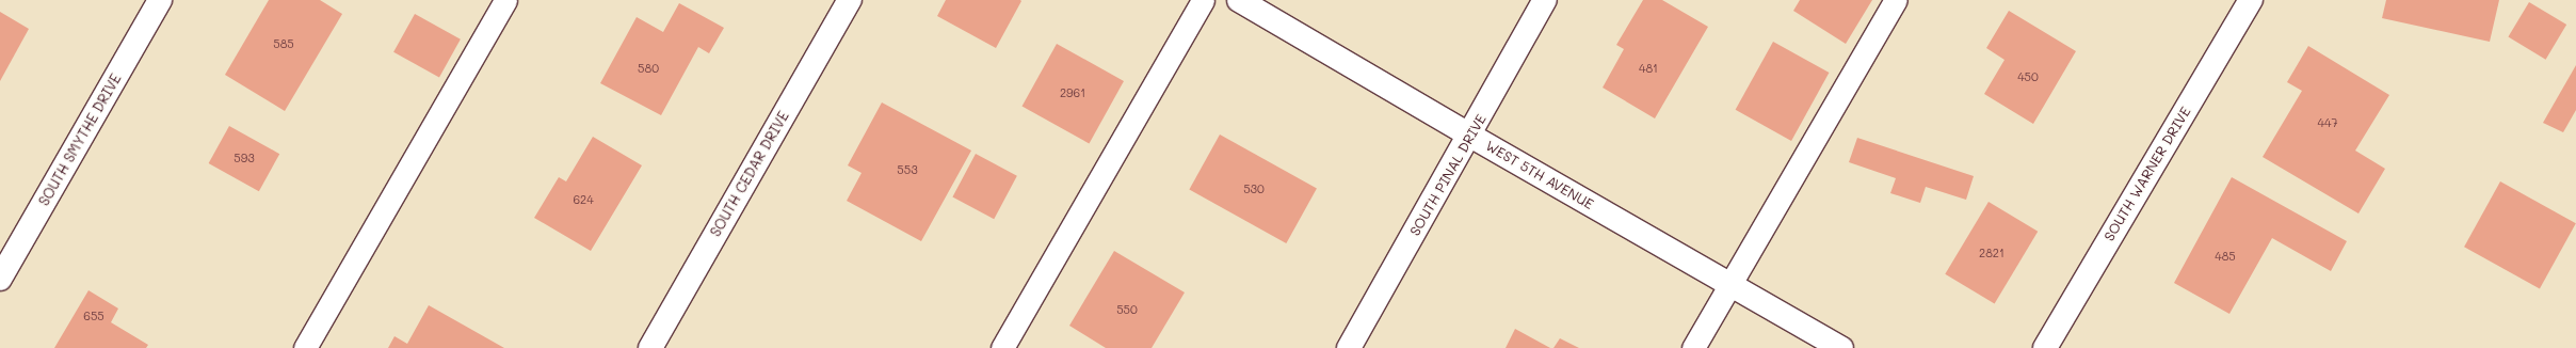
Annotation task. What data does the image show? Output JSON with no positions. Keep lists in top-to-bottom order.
{
  "streets": {
    "street": [
      "SOUTH SMYTHE DRIVE",
      "SOUTH CEDAR DRIVE",
      "SOUTH WARNER DRIVE",
      "SOUTH PINAL DRIVE",
      "WEST 5TH AVENUE"
    ]
  },
  "crossings": [
    ["SOUTH PINAL DRIVE", "WEST 5TH AVENUE"]
  ],
  "house_numbers": [
    "585",
    "580",
    "481",
    "450",
    "2961",
    "447",
    "593",
    "553",
    "530",
    "624",
    "2821",
    "485",
    "550",
    "655"
  ]
}
